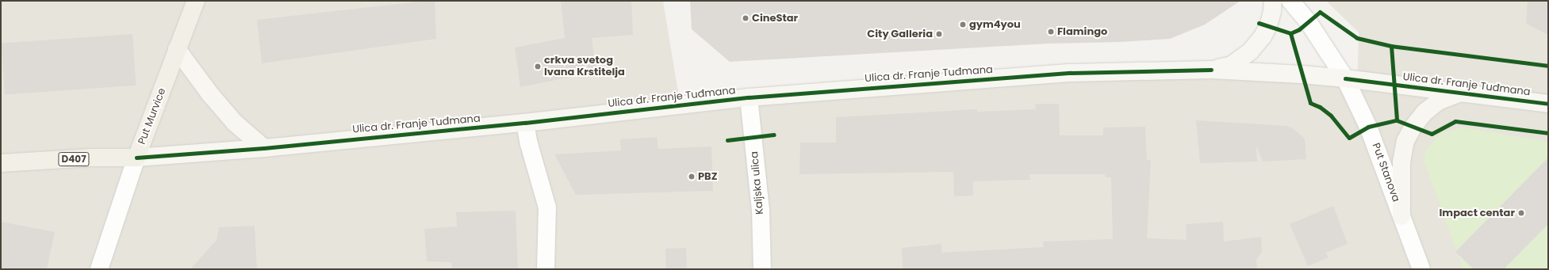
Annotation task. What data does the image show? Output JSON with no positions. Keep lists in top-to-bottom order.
{
  "streets": {
    "main road": ["Ulica dr. Franje Tuđmana", "Put Murvice", "D407"],
    "street": ["Put Stanova", "Kaljska ulica"]
  },
  "crossings": [
    ["Ulica dr. Franje Tuđmana", "Put Murvice"],
    ["Ulica dr. Franje Tuđmana", "D407"],
    ["Ulica dr. Franje Tuđmana", "Put Stanova"],
    ["Ulica dr. Franje Tuđmana", "Kaljska ulica"],
    ["Put Murvice", "D407"]
  ],
  "places": [
    "CineStar",
    "gym4you",
    "Flamingo",
    "City Galleria",
    "crkva svetog Ivana Krstitelja",
    "PBZ",
    "Impact centar"
  ]
}
